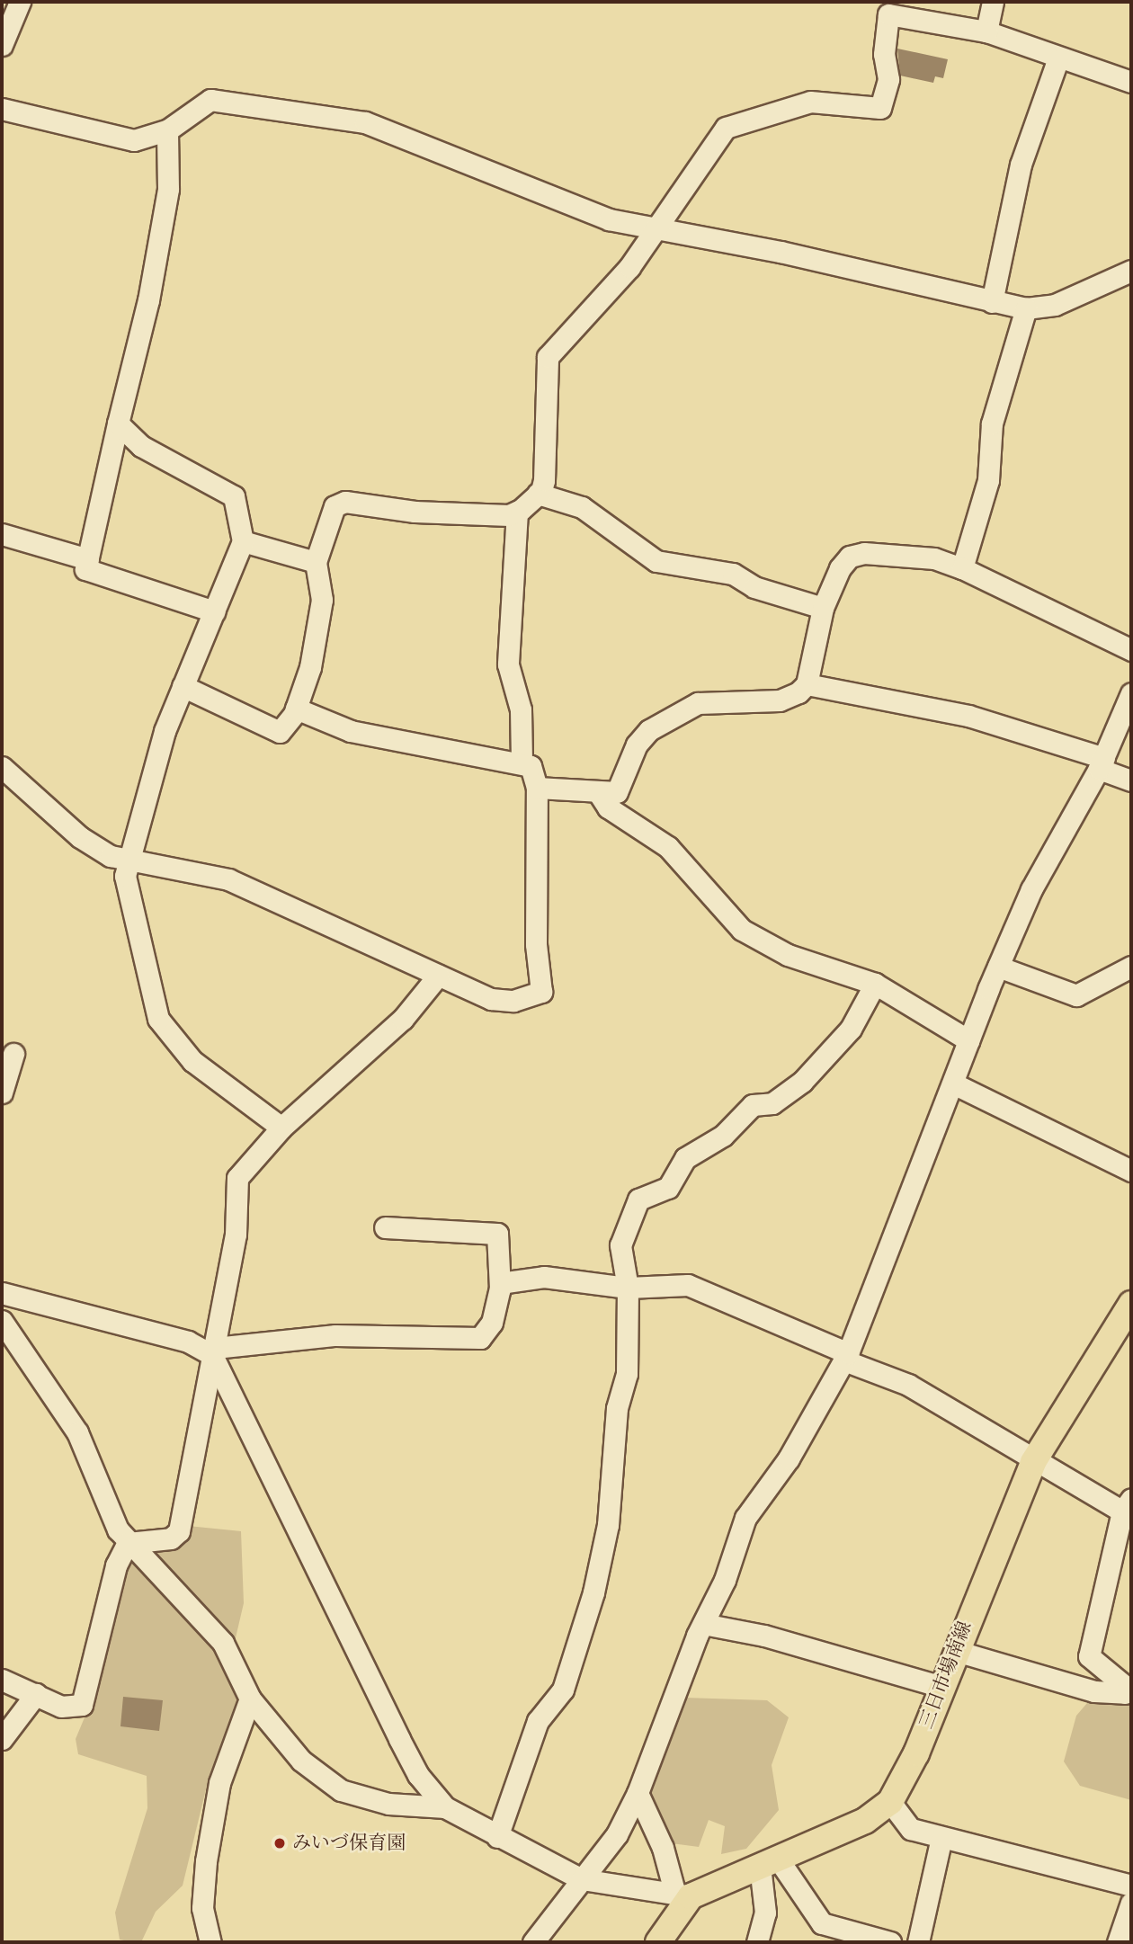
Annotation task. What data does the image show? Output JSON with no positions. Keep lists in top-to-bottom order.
{
  "streets": {
    "main road": ["三日市場南線"]
  },
  "places": ["みいづ保育園"]
}
